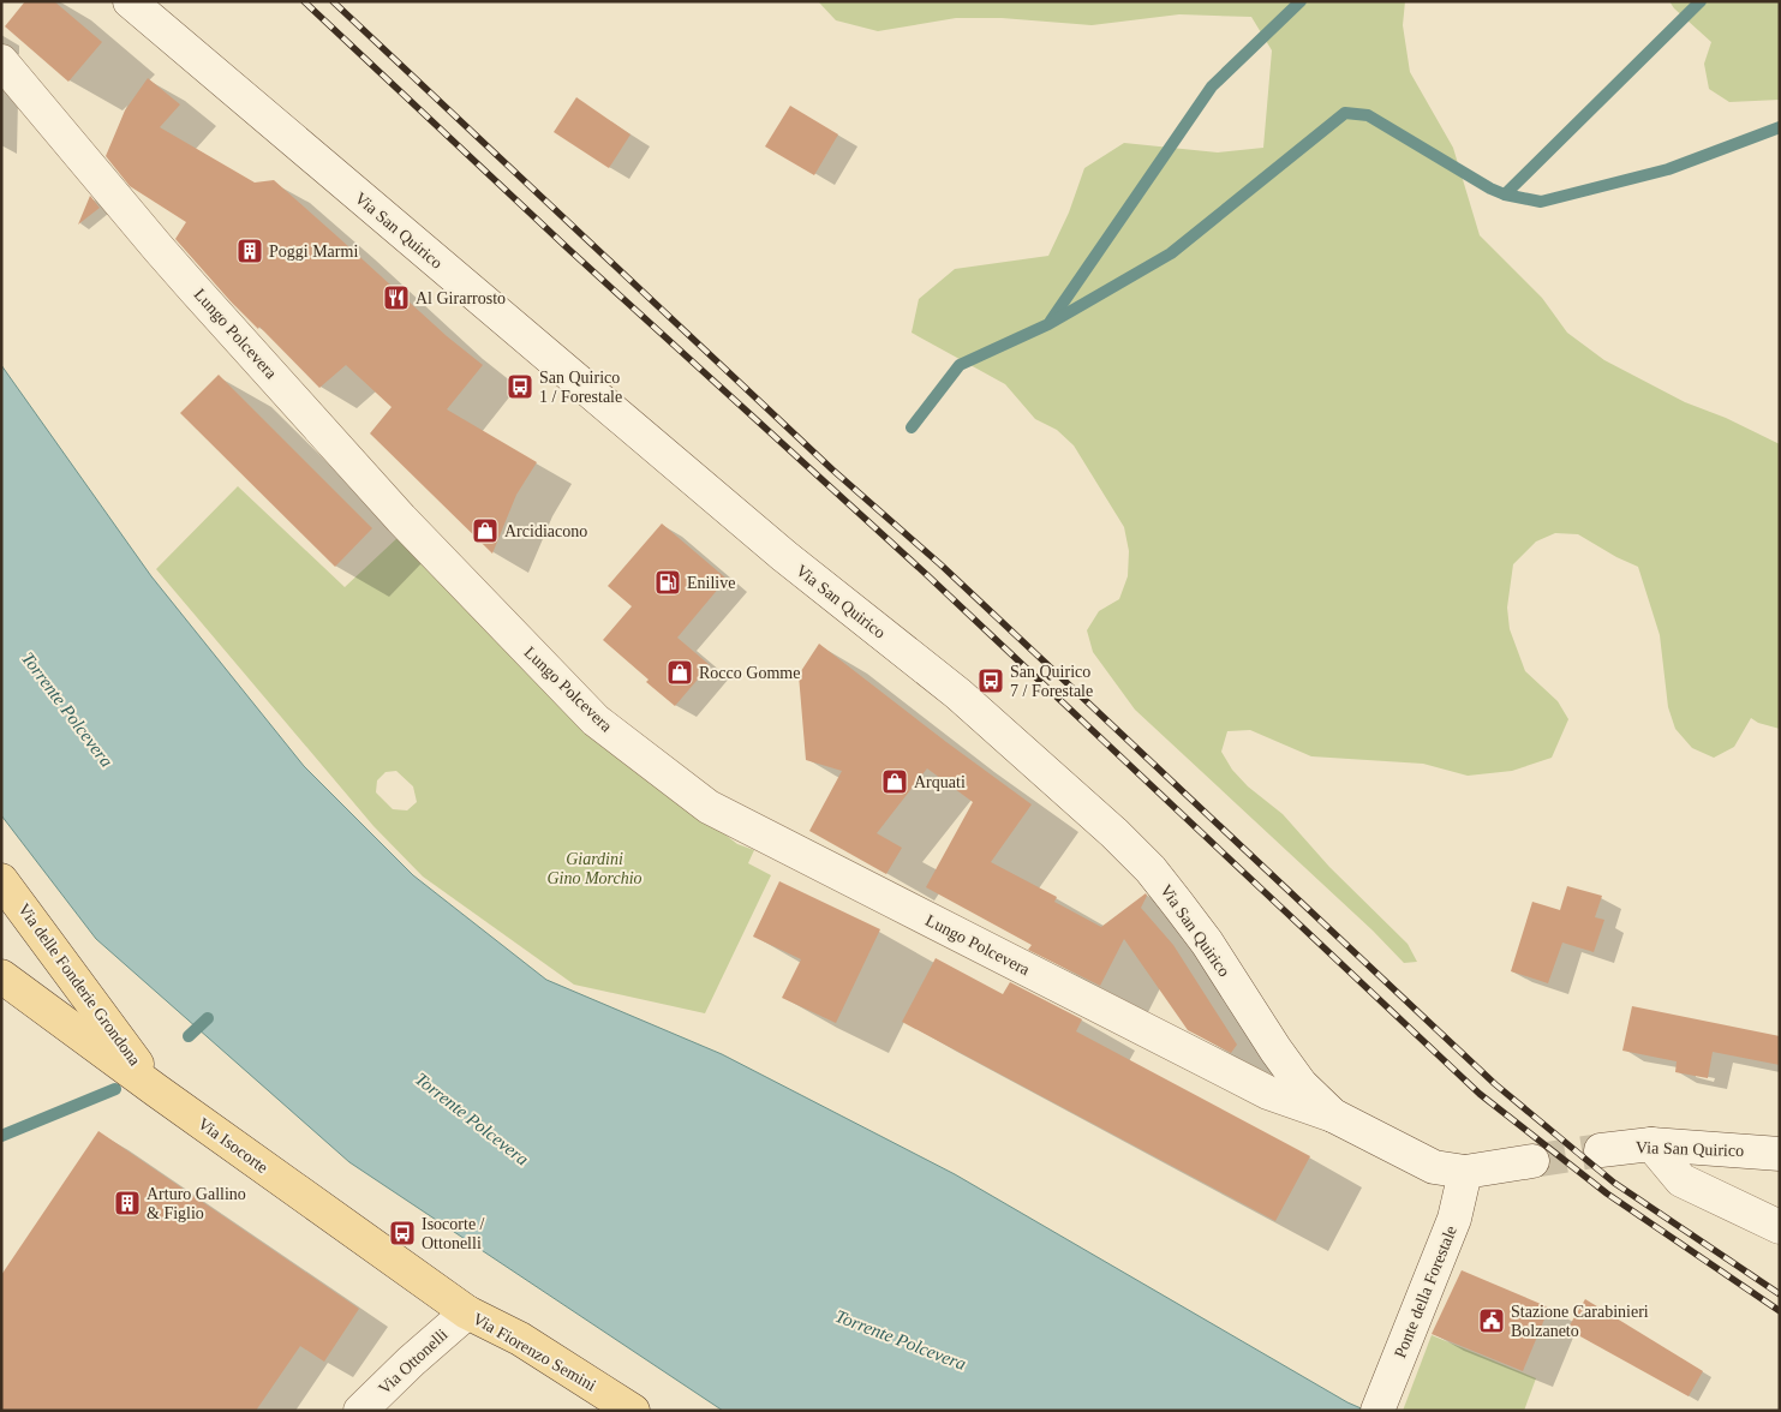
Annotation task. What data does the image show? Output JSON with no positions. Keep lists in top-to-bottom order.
{
  "streets": {
    "main road": [
      "Via San Quirico",
      "Lungo Polcevera",
      "Via delle Fonderie Grondona",
      "Via Isocorte",
      "Ponte della Forestale",
      "Via Fiorenzo Semini",
      "Via Ottonelli"
    ]
  },
  "crossings": [
    ["Via San Quirico", "Lungo Polcevera"],
    ["Via San Quirico", "Ponte della Forestale"],
    ["Via delle Fonderie Grondona", "Via Isocorte"],
    ["Via Isocorte", "Via Fiorenzo Semini"],
    ["Via Isocorte", "Via Ottonelli"],
    ["Via Fiorenzo Semini", "Via Ottonelli"]
  ],
  "water": ["Torrente Polcevera"],
  "parks": ["Giardini Gino Morchio"],
  "places": {
    "building": ["Poggi Marmi", "Arturo Gallino & Figlio"],
    "restaurant": ["Al Girarrosto"],
    "bus stop": ["San Quirico 1 / Forestale", "San Quirico 7 / Forestale", "Isocorte / Ottonelli"],
    "shop": ["Arcidiacono", "Rocco Gomme", "Arquati"],
    "fuel station": ["Enilive"],
    "public building": ["Stazione Carabinieri Bolzaneto"]
  }
}
